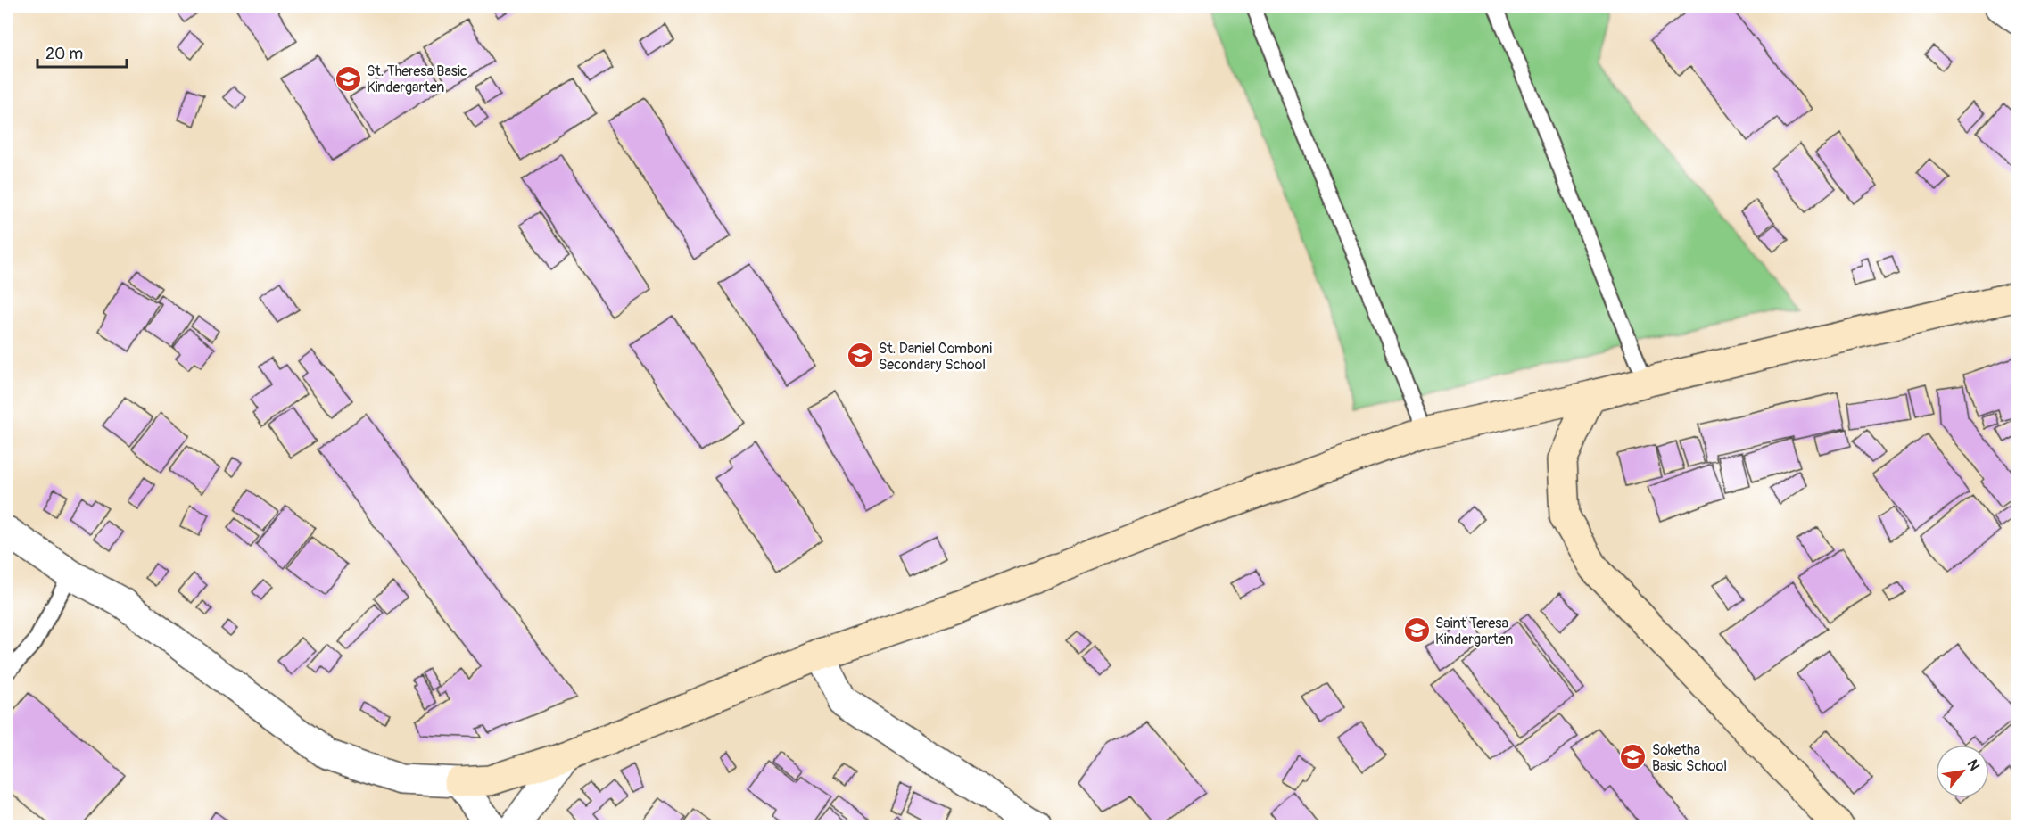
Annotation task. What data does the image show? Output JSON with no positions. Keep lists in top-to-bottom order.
{
  "places": {
    "school or university": [
      "St. Theresa Basic Kindergarten",
      "St. Daniel Comboni Secondary School",
      "Saint Teresa Kindergarten",
      "Soketha Basic School"
    ]
  },
  "scale_bar": "20 m",
  "north": "top right"
}
